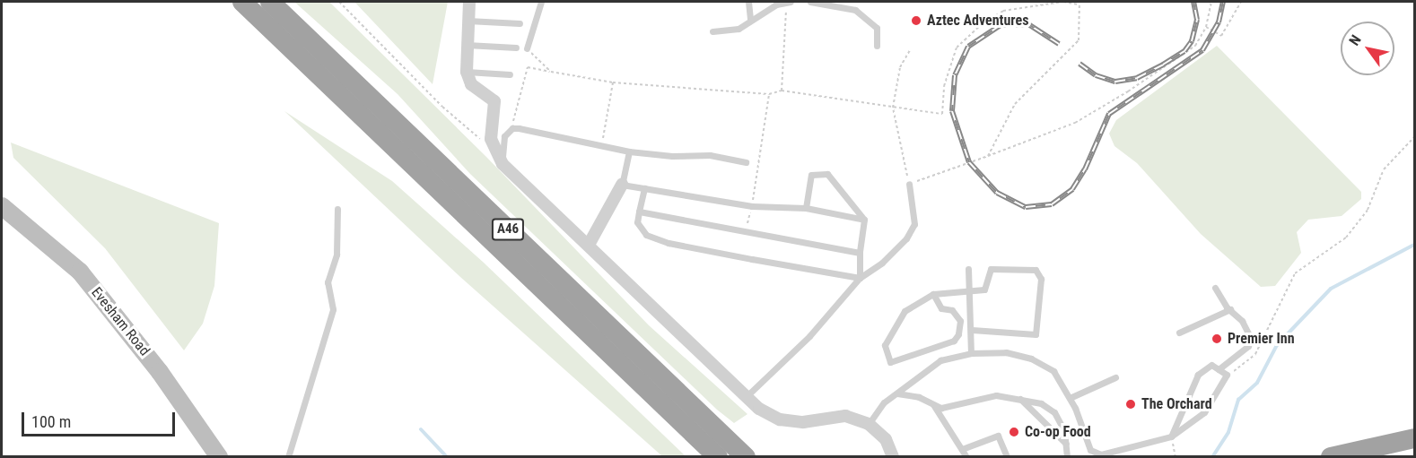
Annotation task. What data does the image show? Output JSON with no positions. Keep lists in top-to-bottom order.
{
  "streets": {
    "highway": ["A46"],
    "main road": ["Evesham Road"]
  },
  "places": [
    "Aztec Adventures",
    "Premier Inn",
    "The Orchard",
    "Co-op Food"
  ],
  "scale_bar": "100 m",
  "north": "top left"
}
